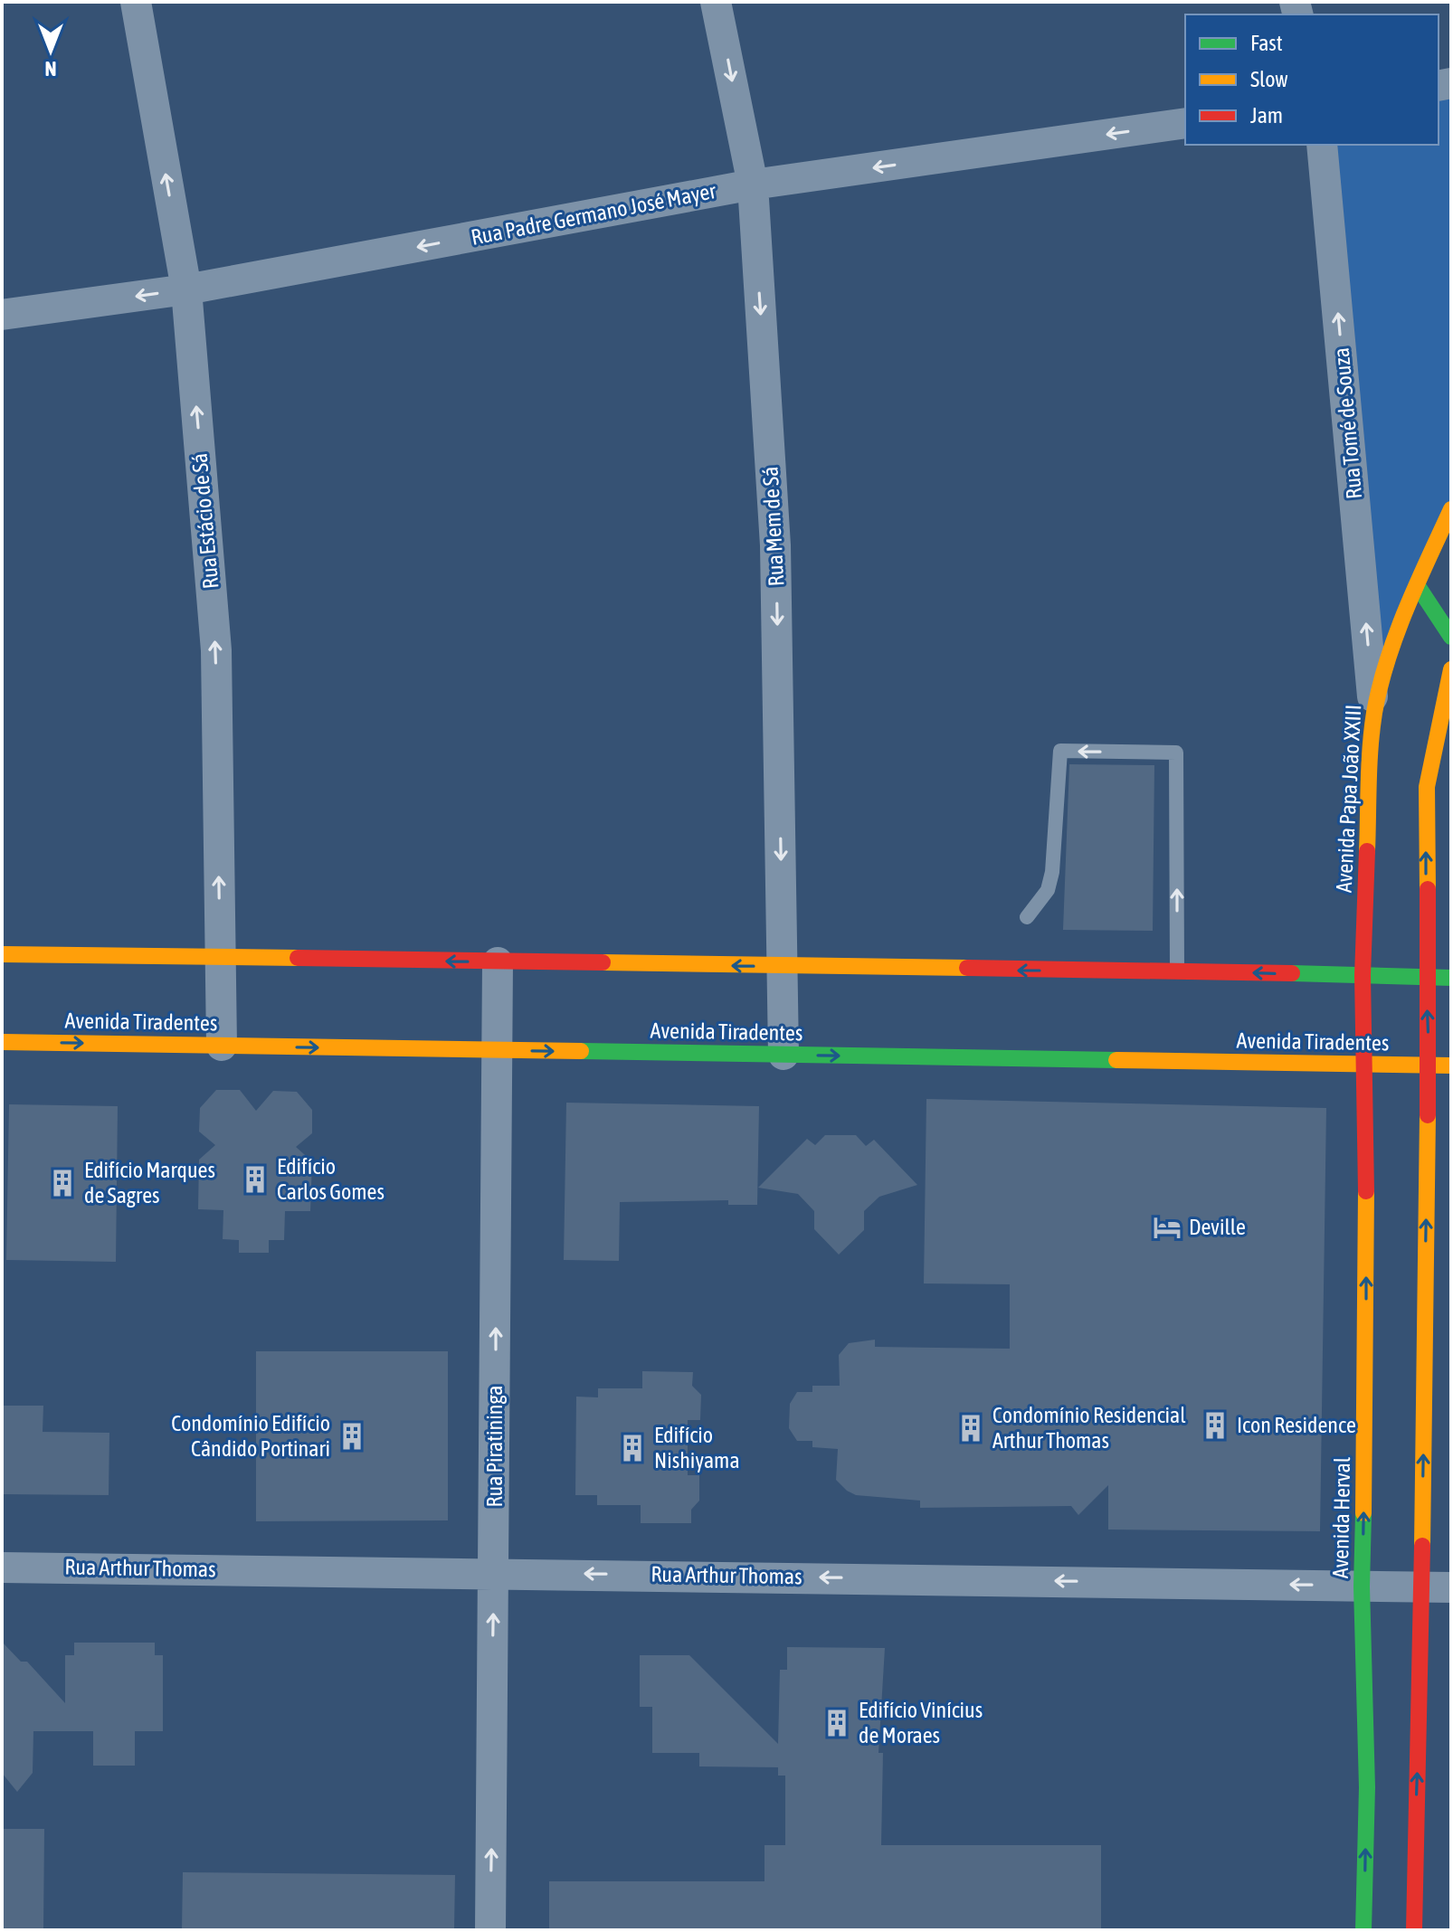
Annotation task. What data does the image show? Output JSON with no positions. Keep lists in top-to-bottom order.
{
  "streets": {
    "main road": ["Avenida Papa João XXIII", "Avenida Tiradentes", "Avenida Herval"],
    "street": [
      "Rua Padre Germano José Mayer",
      "Rua Tomé de Souza",
      "Rua Estácio de Sá",
      "Rua Mem de Sá",
      "Rua Piratininga",
      "Rua Arthur Thomas"
    ]
  },
  "crossings": [
    ["Rua Padre Germano José Mayer", "Rua Estácio de Sá"],
    ["Rua Padre Germano José Mayer", "Rua Mem de Sá"],
    ["Rua Tomé de Souza", "Avenida Papa João XXIII"],
    ["Rua Estácio de Sá", "Avenida Tiradentes"],
    ["Rua Mem de Sá", "Avenida Tiradentes"],
    ["Avenida Papa João XXIII", "Avenida Herval"],
    ["Avenida Tiradentes", "Rua Piratininga"],
    ["Avenida Tiradentes", "Avenida Herval"],
    ["Rua Piratininga", "Rua Arthur Thomas"],
    ["Avenida Herval", "Rua Arthur Thomas"]
  ],
  "one_way": [
    "Rua Padre Germano José Mayer",
    "Rua Tomé de Souza",
    "Rua Estácio de Sá",
    "Rua Mem de Sá",
    "Rua Piratininga",
    "Rua Arthur Thomas"
  ],
  "places": {
    "building": [
      "Edifício Carlos Gomes",
      "Edifício Marques de Sagres",
      "Icon Residence",
      "Condomínio Residencial Arthur Thomas",
      "Condomínio Edifício Cândido Portinari",
      "Edifício Nishiyama",
      "Edifício Vinícius de Moraes"
    ],
    "hotel": ["Deville"]
  },
  "legend": ["Fast", "Slow", "Jam"],
  "north": "bottom"
}
